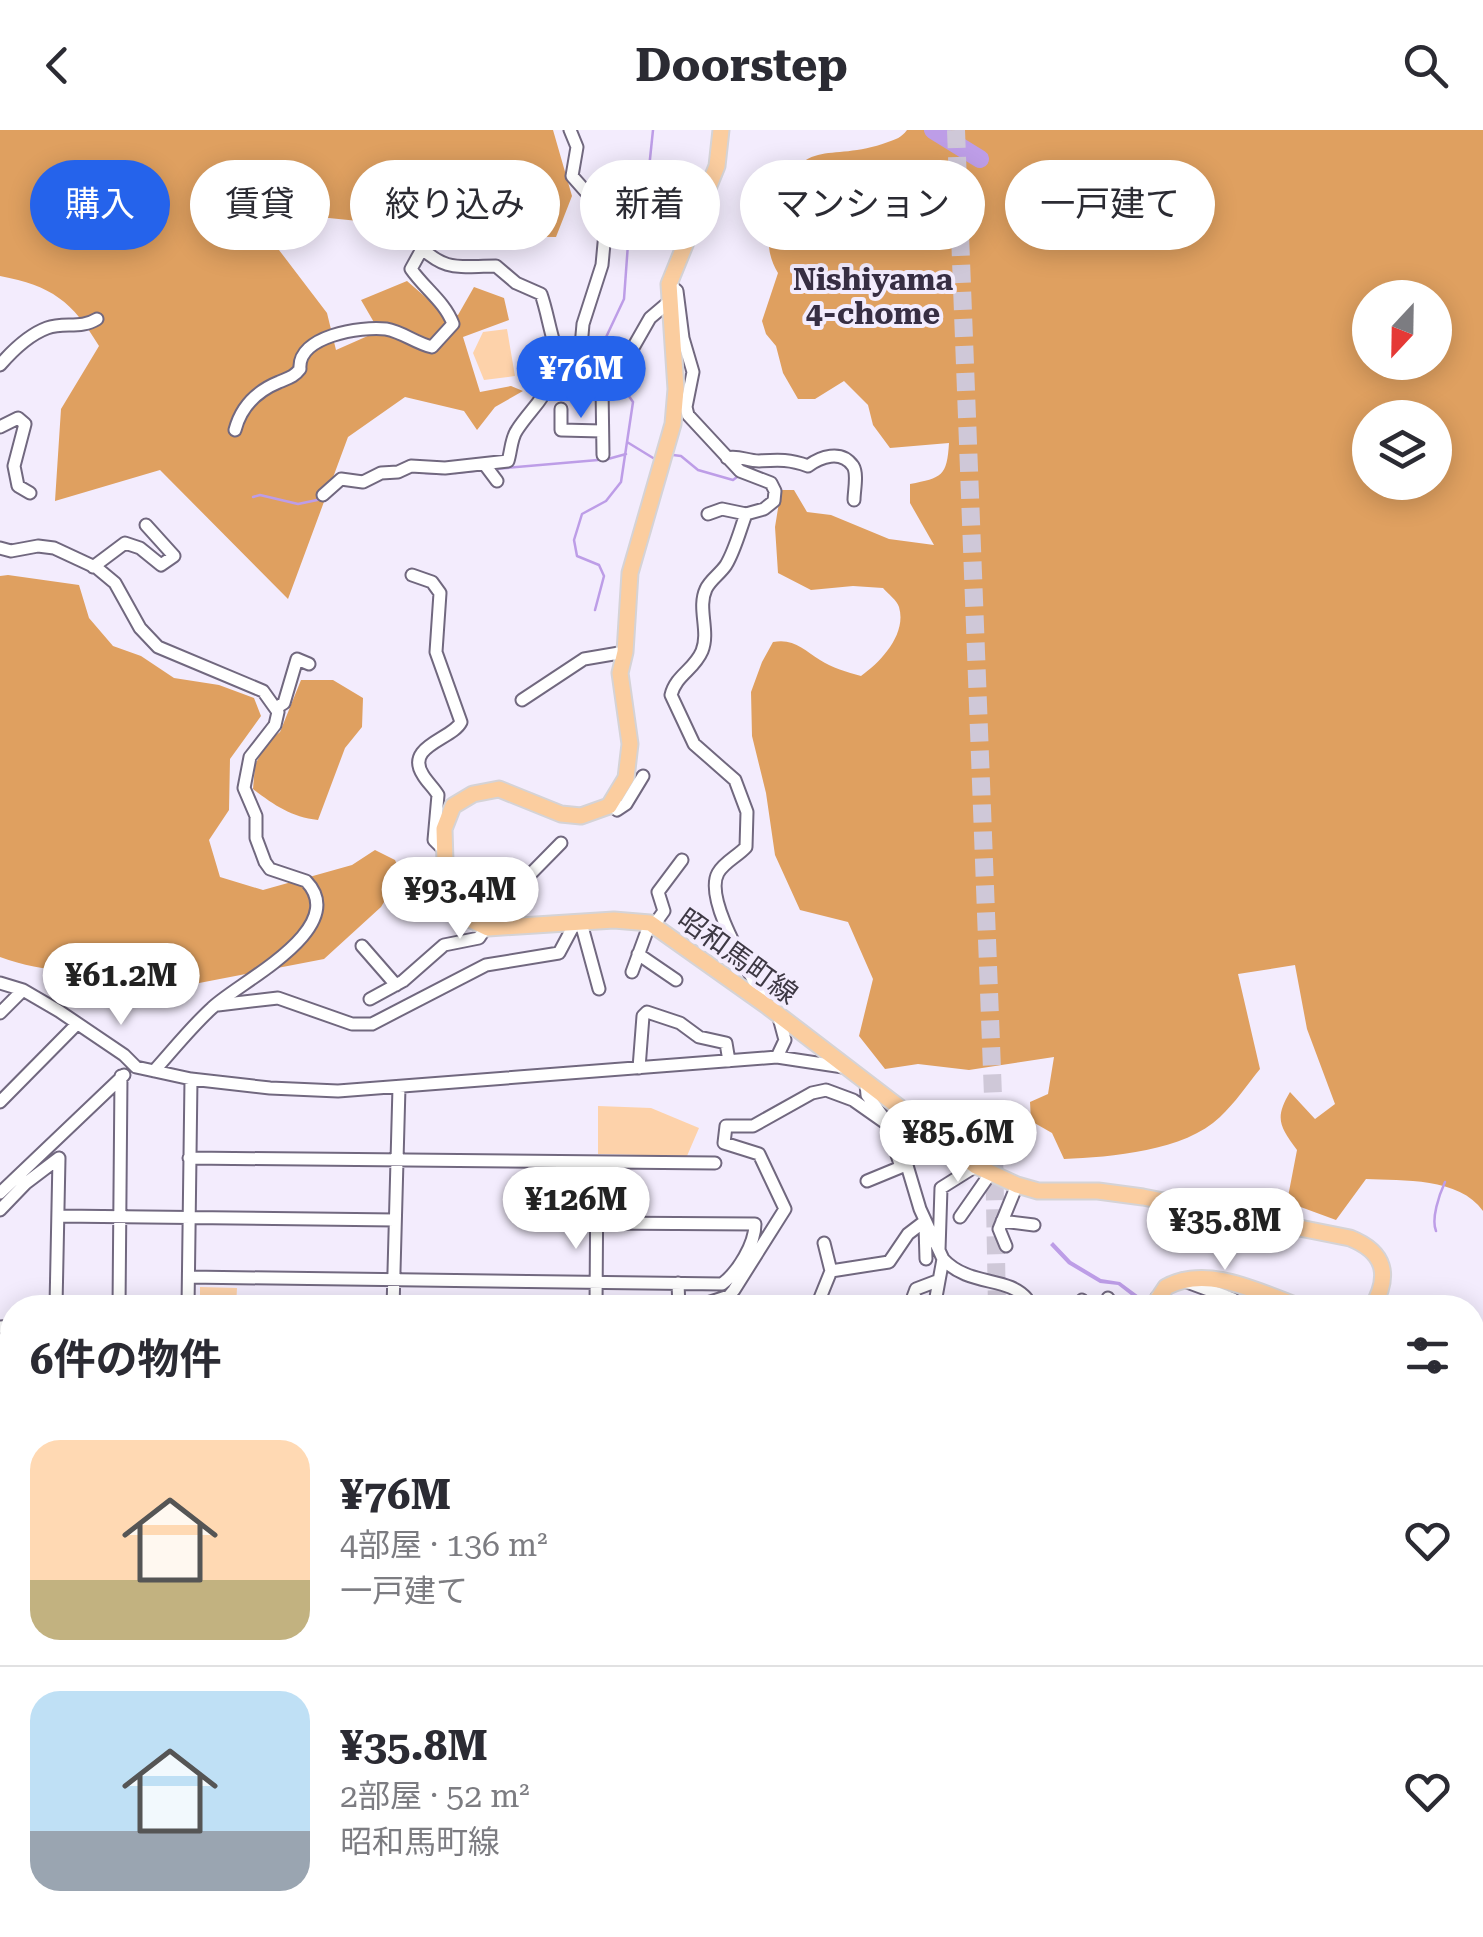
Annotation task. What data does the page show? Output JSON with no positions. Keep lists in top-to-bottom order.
{
  "streets": {
    "main road": ["昭和馬町線"]
  },
  "districts": ["Nishiyama 4-chome"],
  "north": "bottom",
  "page": {
    "header": "Doorstep",
    "chip": [
      "購入",
      "賃貸",
      "絞り込み",
      "新着",
      "マンション",
      "一戸建て"
    ],
    "price": [
      "¥76M",
      "¥93.4M",
      "¥61.2M",
      "¥85.6M",
      "¥126M",
      "¥35.8M"
    ],
    "heading": "6件の物件",
    "list": [
      {
        "name": "¥76M",
        "note": "4部屋 · 136 m² · 一戸建て"
      },
      {
        "name": "¥35.8M",
        "note": "2部屋 · 52 m² · 昭和馬町線"
      }
    ]
  }
}
